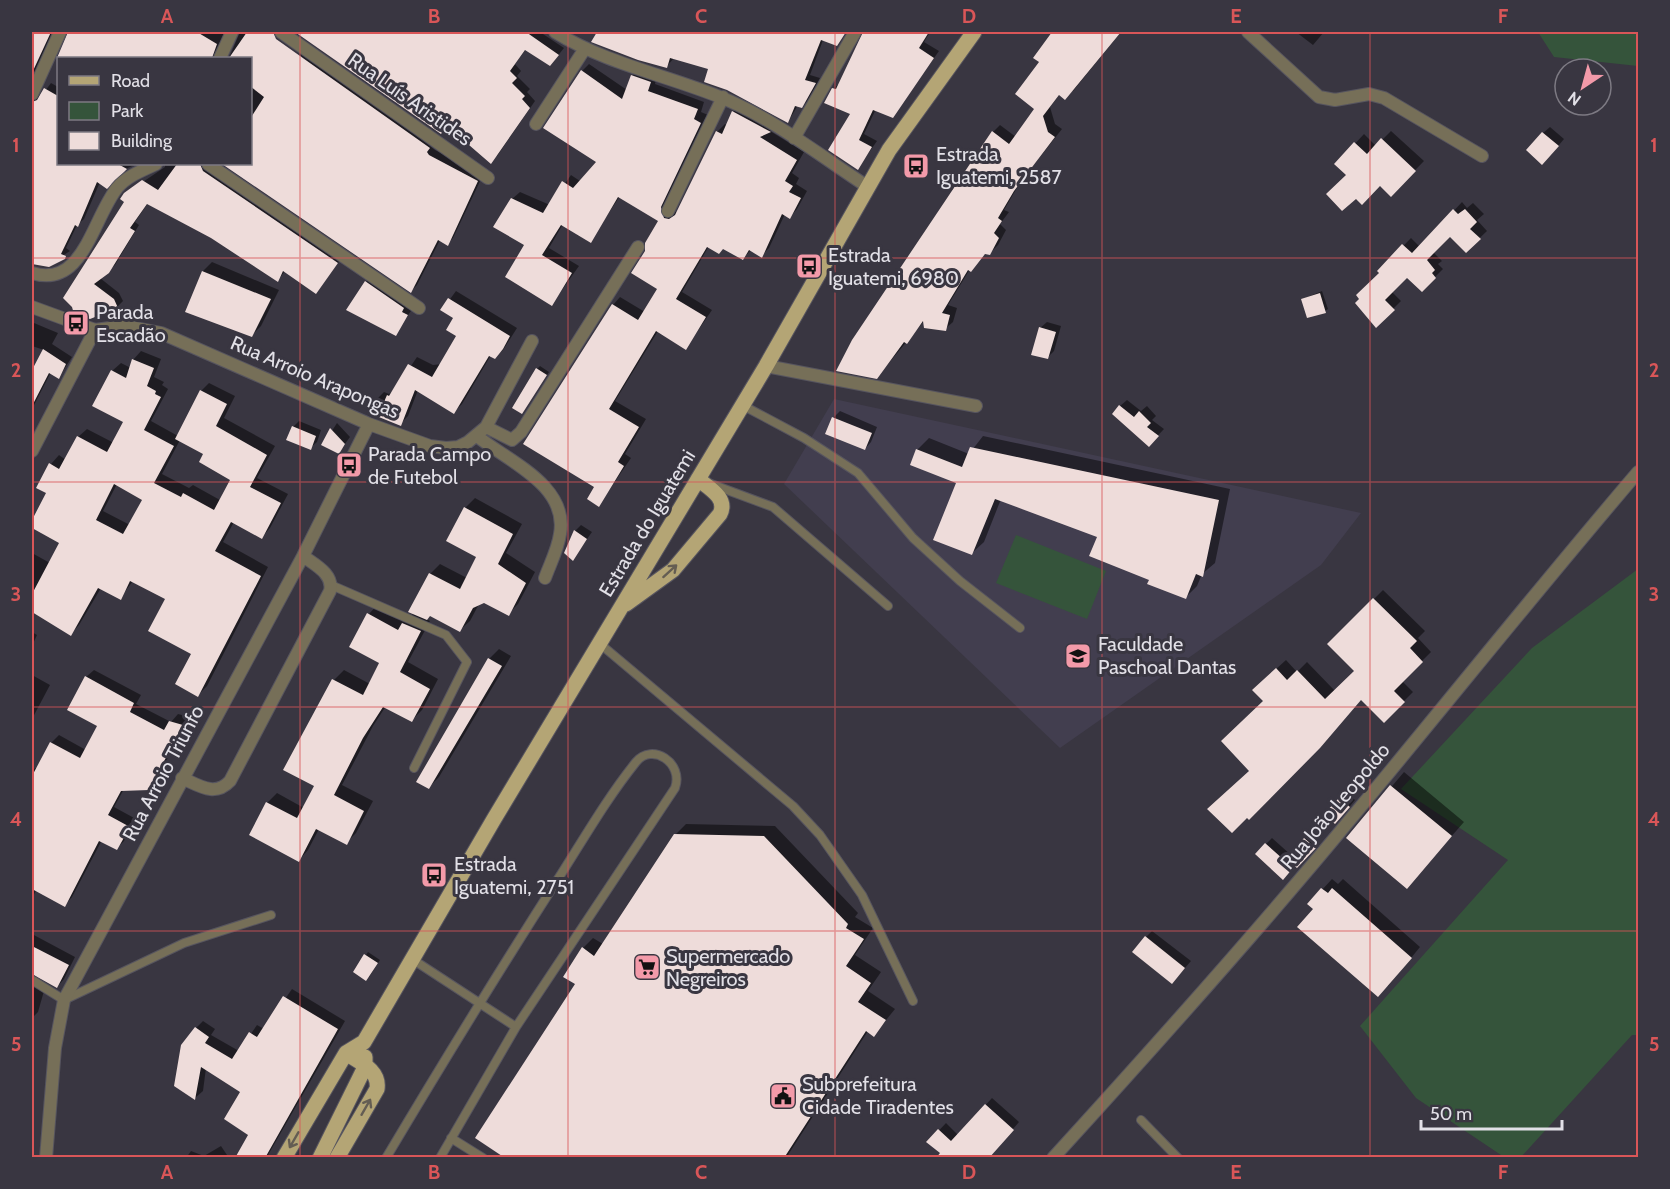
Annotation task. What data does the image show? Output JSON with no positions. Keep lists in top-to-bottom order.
{
  "streets": {
    "main road": ["Estrada do Iguatemi"],
    "street": [
      "Rua Luís Aristides",
      "Rua Arroio Arapongas",
      "Rua Arroio Triunfo",
      "Rua João Leopoldo"
    ]
  },
  "crossings": [
    ["Rua Arroio Arapongas", "Rua Arroio Triunfo"]
  ],
  "places": {
    "bus stop": [
      "Estrada Iguatemi, 2587",
      "Estrada Iguatemi, 6980",
      "Parada Escadão",
      "Parada Campo de Futebol",
      "Estrada Iguatemi, 2751"
    ],
    "school or university": ["Faculdade Paschoal Dantas"],
    "supermarket": ["Supermercado Negreiros"],
    "public building": ["Subprefeitura Cidade Tiradentes"]
  },
  "legend": ["Road", "Park", "Building"],
  "scale_bar": "50 m",
  "north": "bottom left",
  "grid": {
    "columns": [
      "A",
      "B",
      "C",
      "D",
      "E",
      "F"
    ],
    "rows": [
      "1",
      "2",
      "3",
      "4",
      "5"
    ]
  }
}
